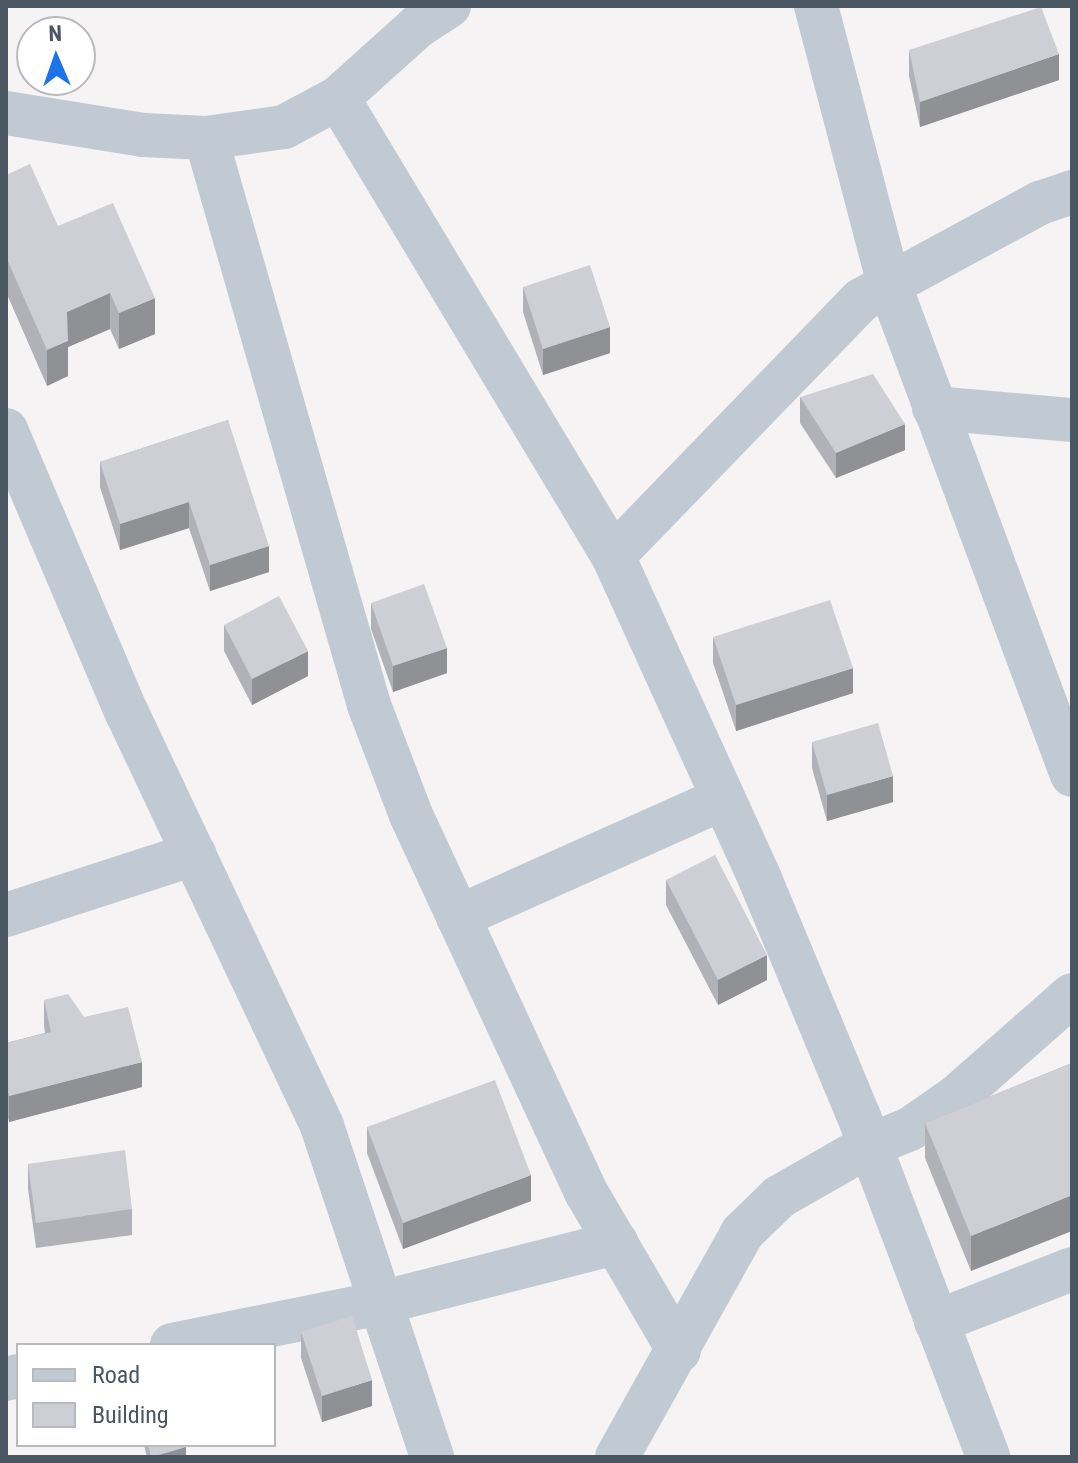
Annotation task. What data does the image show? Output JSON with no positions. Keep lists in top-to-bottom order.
{
  "legend": ["Road", "Building"],
  "north": "top"
}
